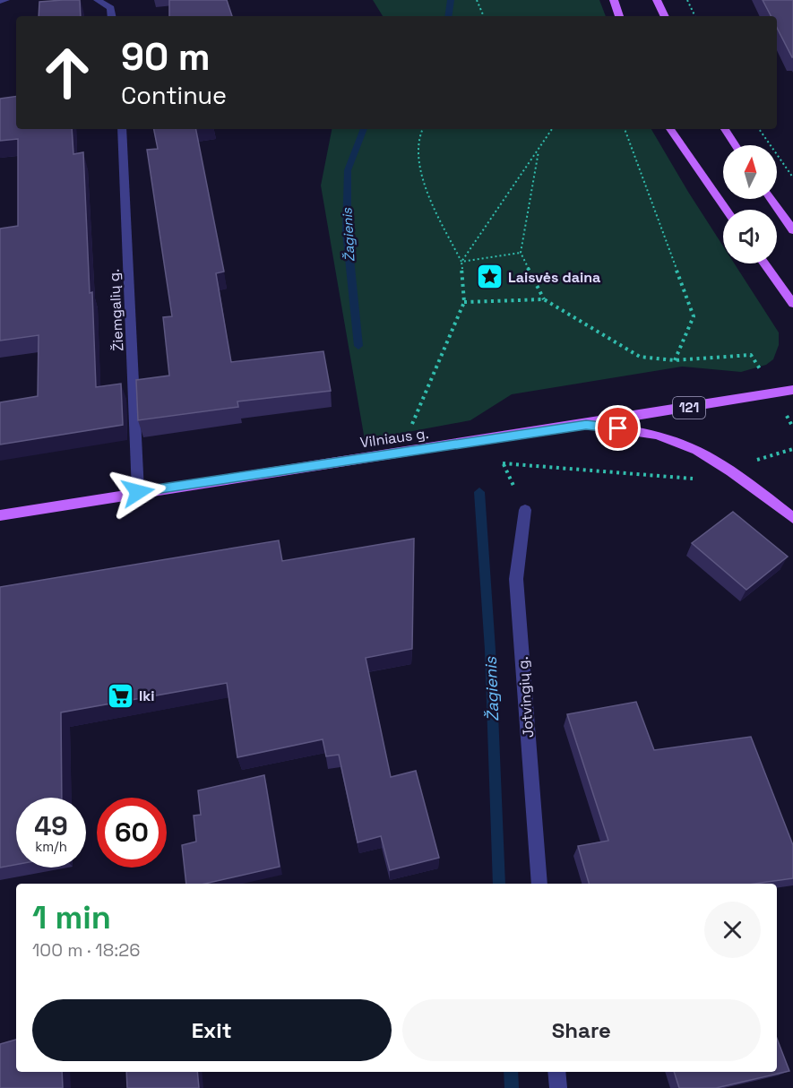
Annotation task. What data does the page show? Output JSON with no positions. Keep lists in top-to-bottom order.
{
  "streets": {
    "main road": ["121", "Vilniaus g."],
    "street": ["Žiemgalių g.", "Jotvingių g."]
  },
  "crossings": [
    ["Žiemgalių g.", "Vilniaus g."]
  ],
  "water": ["Žagienis"],
  "places": {
    "place": ["Laisvės daina"],
    "supermarket": ["Iki"]
  },
  "north": "top",
  "page": {
    "turn": ["90 m", "Continue"],
    "speed": "49 km/h",
    "limit": "60",
    "heading": ["1 min", "100 m · 18:26"],
    "buttons": ["Exit", "Share"]
  }
}
